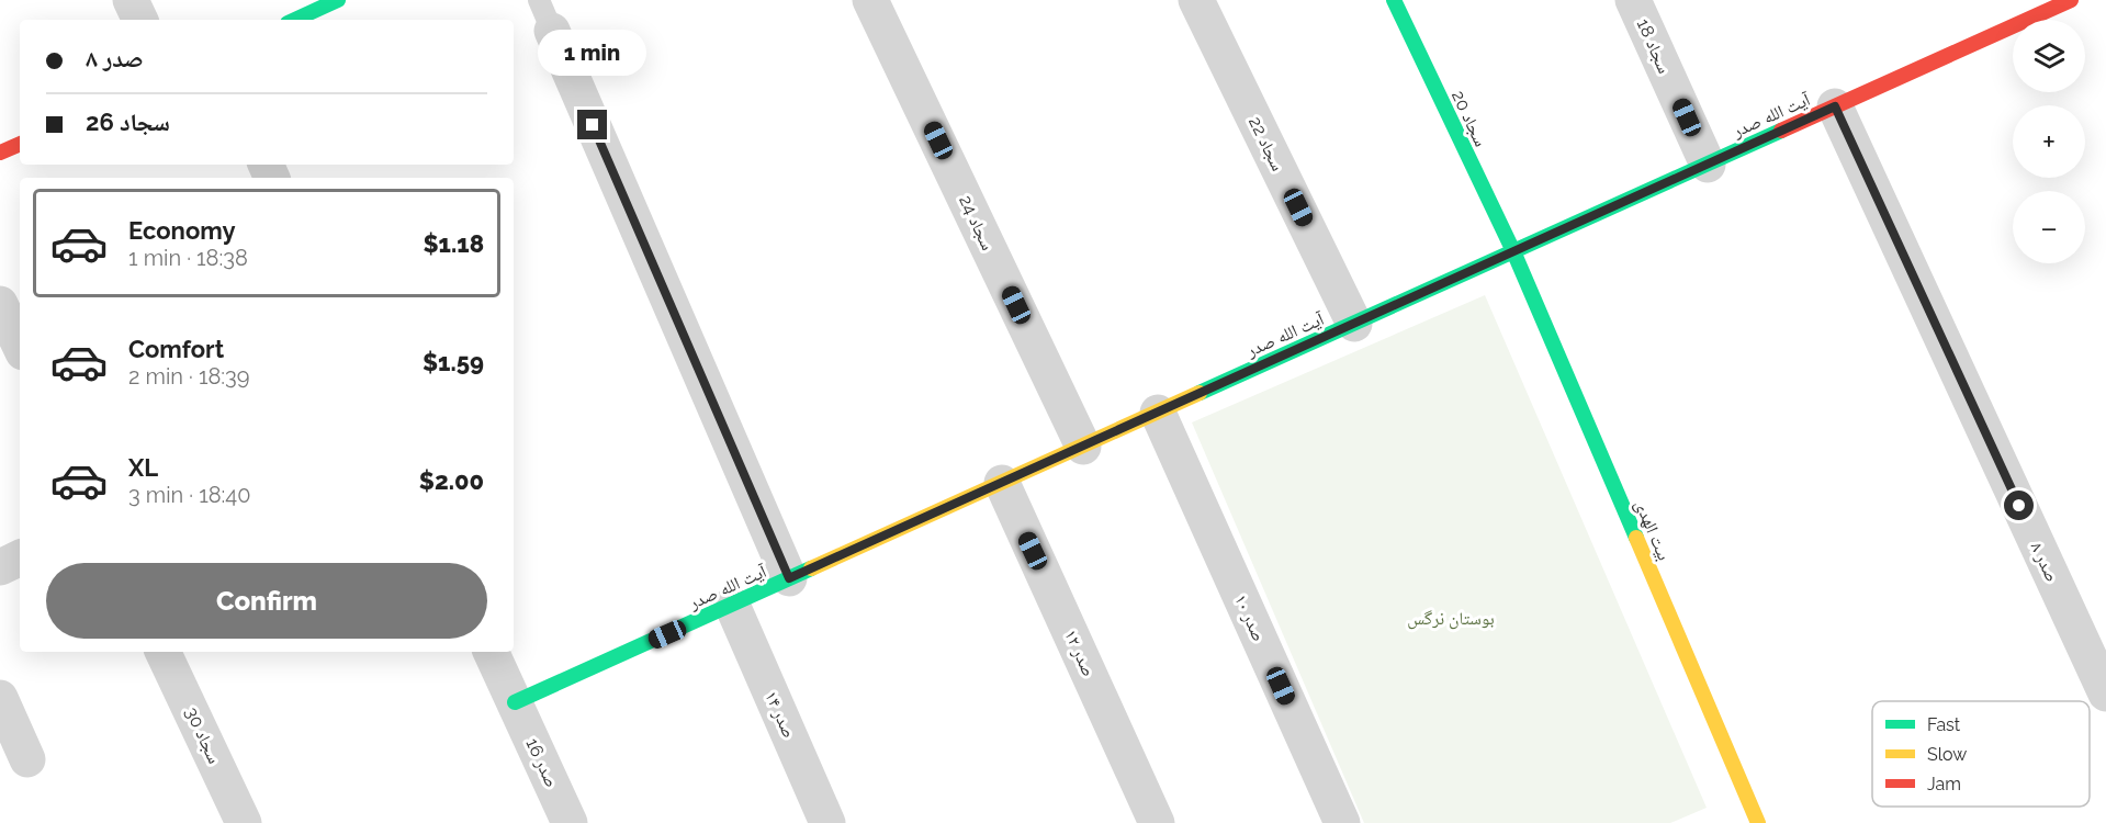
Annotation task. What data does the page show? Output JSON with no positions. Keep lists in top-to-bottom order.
{
  "streets": {
    "street": [
      "سجاد 18",
      "آیت الله صدر",
      "سجاد 20",
      "سجاد 22",
      "سجاد 24",
      "بیت الهدی",
      "صدر ۸",
      "صدر ۱۰",
      "صدر ۱۲",
      "صدر ۱۴",
      "سجاد 30",
      "صدر 16"
    ]
  },
  "crossings": [
    ["سجاد 18", "آیت الله صدر"],
    ["آیت الله صدر", "سجاد 20"],
    ["آیت الله صدر", "سجاد 22"],
    ["آیت الله صدر", "سجاد 24"],
    ["آیت الله صدر", "بیت الهدی"],
    ["آیت الله صدر", "صدر ۸"],
    ["آیت الله صدر", "صدر ۱۰"],
    ["آیت الله صدر", "صدر ۱۲"],
    ["آیت الله صدر", "صدر ۱۴"],
    ["آیت الله صدر", "صدر 16"],
    ["سجاد 20", "بیت الهدی"]
  ],
  "parks": ["بوستان نرگس"],
  "legend": ["Fast", "Slow", "Jam"],
  "page": {
    "map_buttons": ["+", "−"],
    "banner": ["صدر ۸", "سجاد 26"],
    "bubble": "1 min",
    "list": [
      {
        "name": "Economy",
        "note": "1 min · 18:38",
        "value": "$1.18"
      },
      {
        "name": "Comfort",
        "note": "2 min · 18:39",
        "value": "$1.59"
      },
      {
        "name": "XL",
        "note": "3 min · 18:40",
        "value": "$2.00"
      }
    ],
    "buttons": "Confirm"
  }
}
